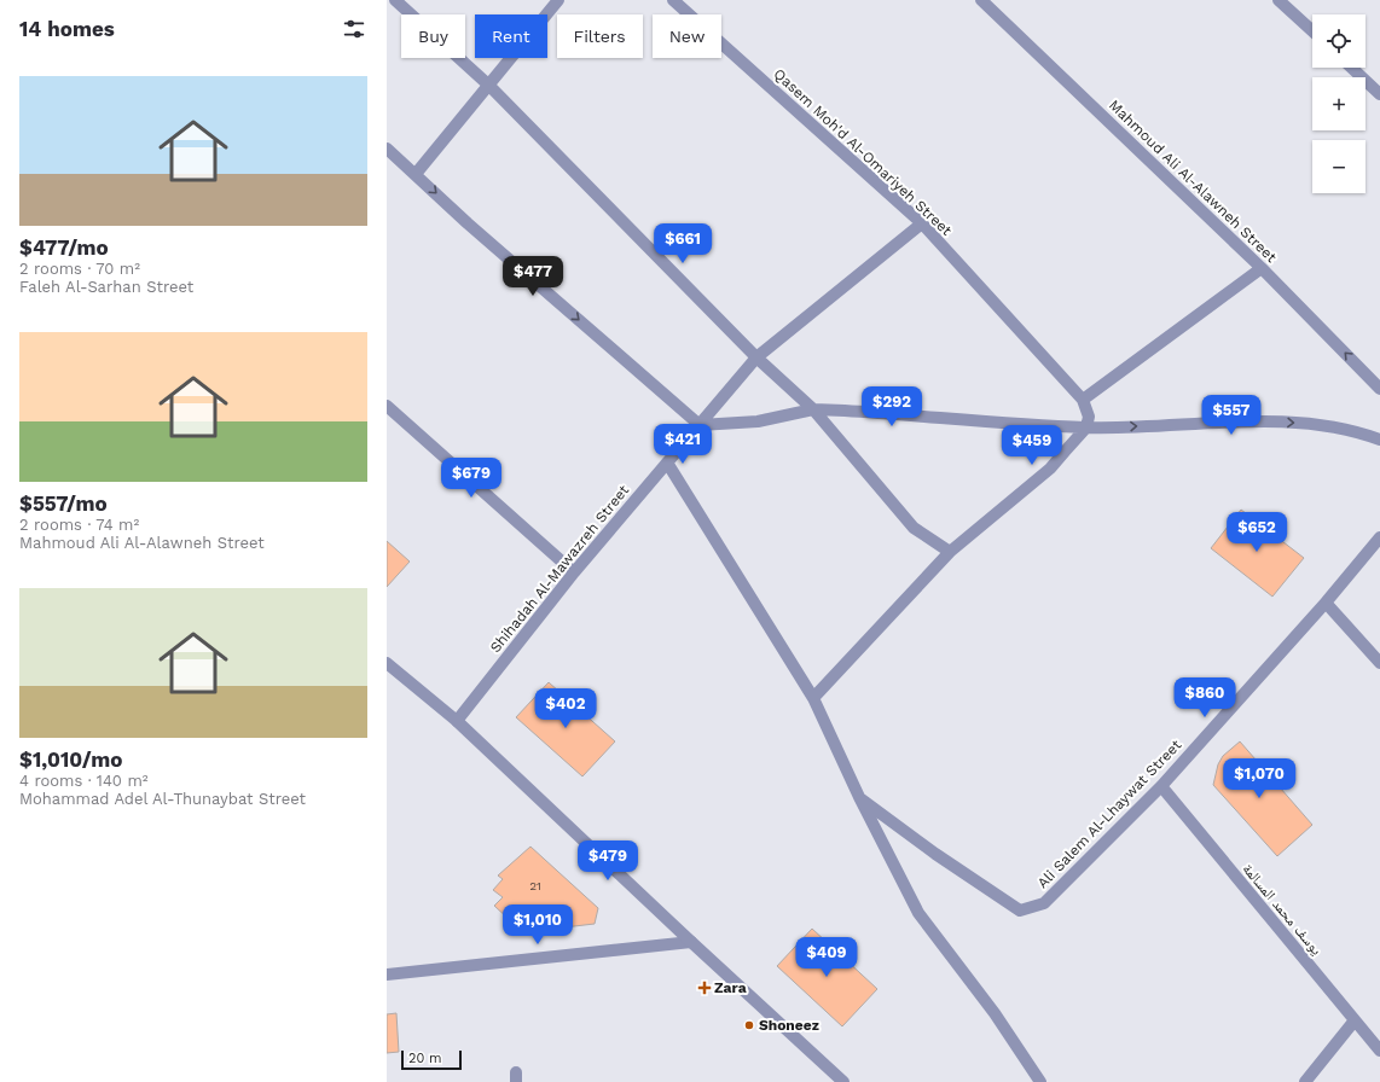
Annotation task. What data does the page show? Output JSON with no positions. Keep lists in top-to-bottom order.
{
  "streets": {
    "street": [
      "Qasem Moh'd Al-Omariyeh Street",
      "Mahmoud Ali Al-Alawneh Street",
      "Shihadah Al-Mawazreh Street",
      "Ali Salem Al-Lhaywat Street",
      "يوسف محمد المسالمة"
    ]
  },
  "crossings": [
    ["Qasem Moh'd Al-Omariyeh Street", "Shihadah Al-Mawazreh Street"],
    ["Ali Salem Al-Lhaywat Street", "يوسف محمد المسالمة"]
  ],
  "places": {
    "health": ["Zara"],
    "other": ["Shoneez"]
  },
  "house_numbers": ["21"],
  "scale_bar": "20 m",
  "page": {
    "heading": "14 homes",
    "map_buttons": ["+", "−"],
    "chip": [
      "Buy",
      "Rent",
      "Filters",
      "New"
    ],
    "list": [
      {
        "name": "$477/mo",
        "note": "2 rooms · 70 m² · Faleh Al-Sarhan Street"
      },
      {
        "name": "$557/mo",
        "note": "2 rooms · 74 m² · Mahmoud Ali Al-Alawneh Street"
      },
      {
        "name": "$1,010/mo",
        "note": "4 rooms · 140 m² · Mohammad Adel Al-Thunaybat Street"
      }
    ],
    "price": [
      "$661",
      "$477",
      "$292",
      "$557",
      "$421",
      "$459",
      "$679",
      "$652",
      "$860",
      "$402",
      "$1,070",
      "$479",
      "$1,010",
      "$409"
    ],
    "scale": "20 m"
  }
}
